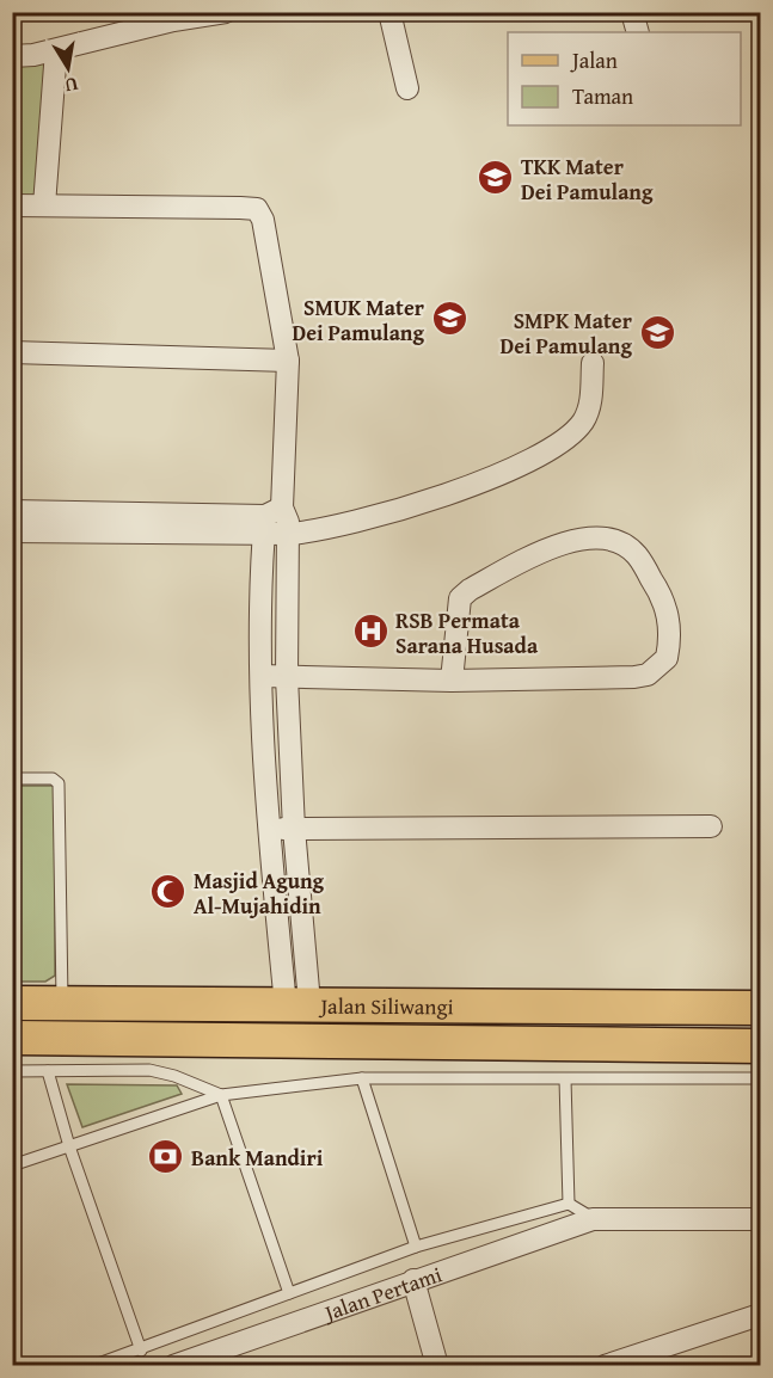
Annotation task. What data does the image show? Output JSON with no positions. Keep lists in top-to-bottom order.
{
  "streets": {
    "main road": ["Jalan Siliwangi"],
    "street": ["Jalan Pertami"]
  },
  "places": {
    "school or university": ["TKK Mater Dei Pamulang", "SMUK Mater Dei Pamulang", "SMPK Mater Dei Pamulang"],
    "hospital": ["RSB Permata Sarana Husada"],
    "mosque": ["Masjid Agung Al-Mujahidin"],
    "bank": ["Bank Mandiri"]
  },
  "legend": ["Jalan", "Taman"],
  "north": "bottom"
}
